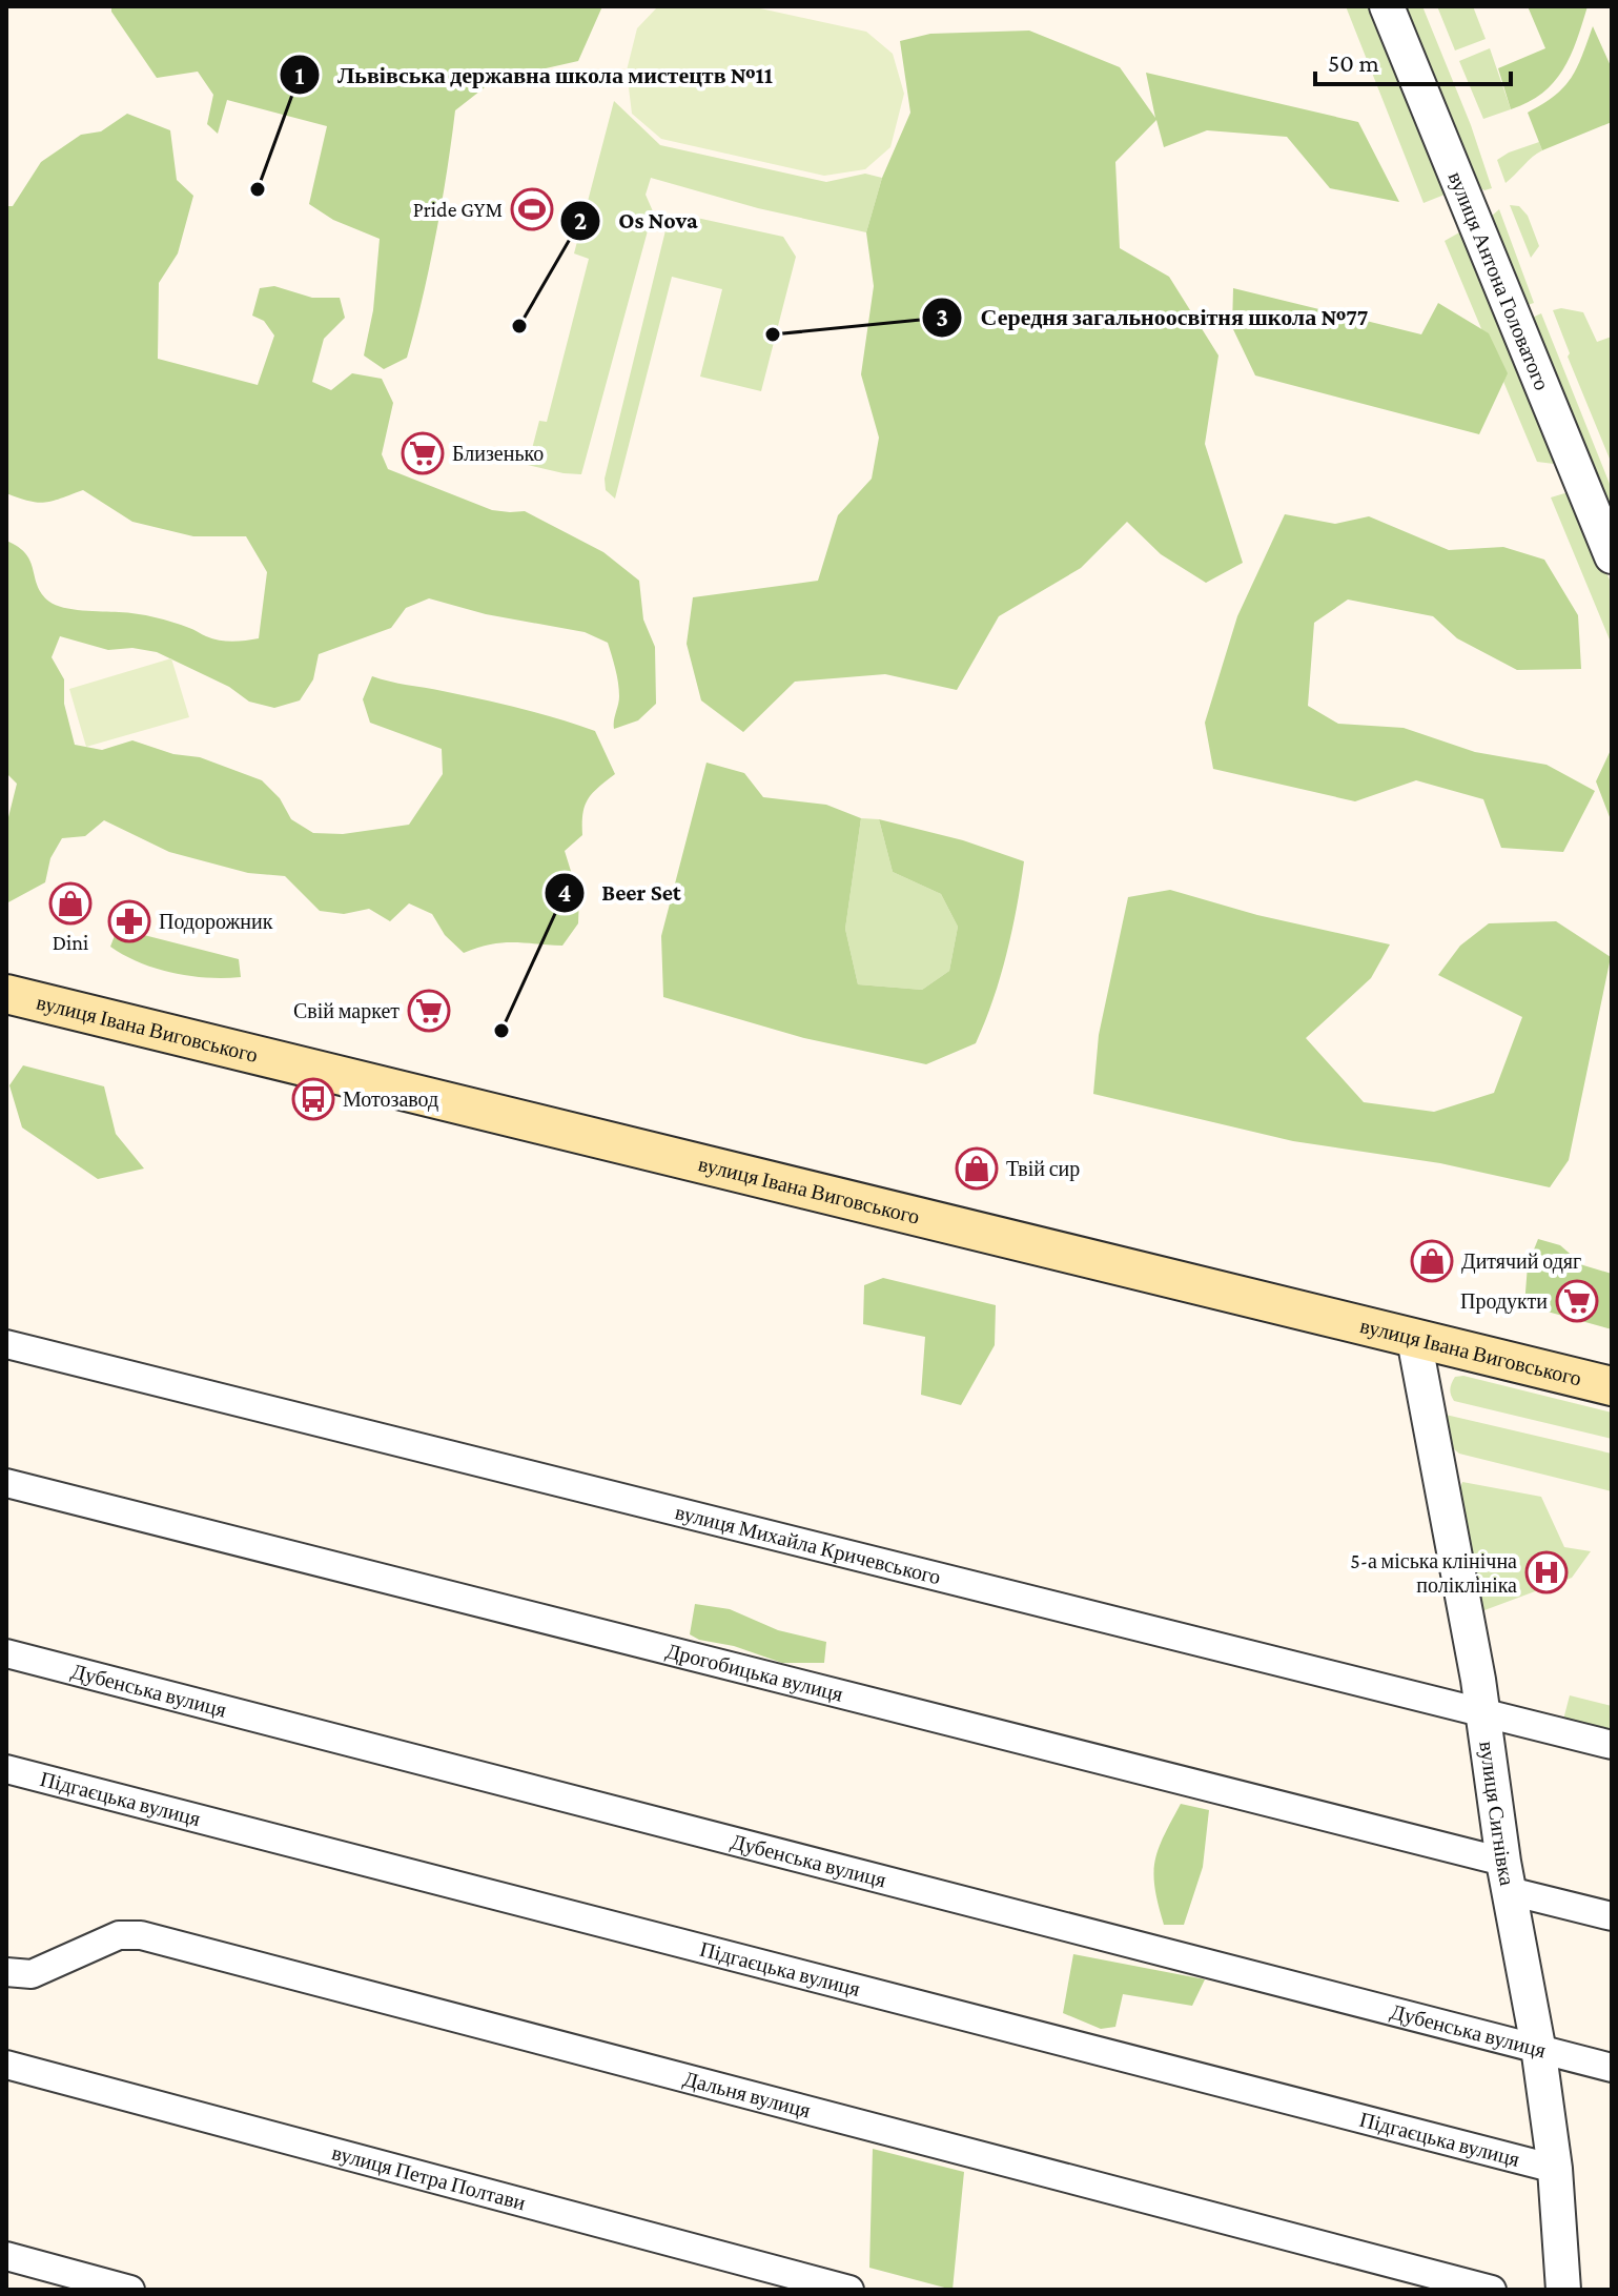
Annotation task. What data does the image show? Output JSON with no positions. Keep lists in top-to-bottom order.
{
  "streets": {
    "main road": ["вулиця Івана Виговського"],
    "street": [
      "вулиця Антона Головатого",
      "вулиця Михайла Кричевського",
      "Дрогобицька вулиця",
      "Дубенська вулиця",
      "Підгаєцька вулиця",
      "вулиця Сигнівка",
      "Дальня вулиця",
      "вулиця Петра Полтави"
    ]
  },
  "crossings": [
    ["вулиця Івана Виговського", "вулиця Сигнівка"],
    ["вулиця Михайла Кричевського", "вулиця Сигнівка"],
    ["Дрогобицька вулиця", "вулиця Сигнівка"],
    ["Дубенська вулиця", "вулиця Сигнівка"],
    ["Підгаєцька вулиця", "вулиця Сигнівка"]
  ],
  "places": {
    "other": [
      "Львівська державна школа мистецтв №11",
      "Os Nova",
      "Середня загальноосвітня школа №77",
      "Beer Set"
    ],
    "sports": ["Pride GYM"],
    "supermarket": ["Близенько", "Свій маркет", "Продукти"],
    "shop": ["Dini", "Твій сир", "Дитячий одяг"],
    "pharmacy": ["Подорожник"],
    "bus stop": ["Мотозавод"],
    "hospital": ["5-а міська клінічна поліклініка"]
  },
  "scale_bar": "50 m"
}
